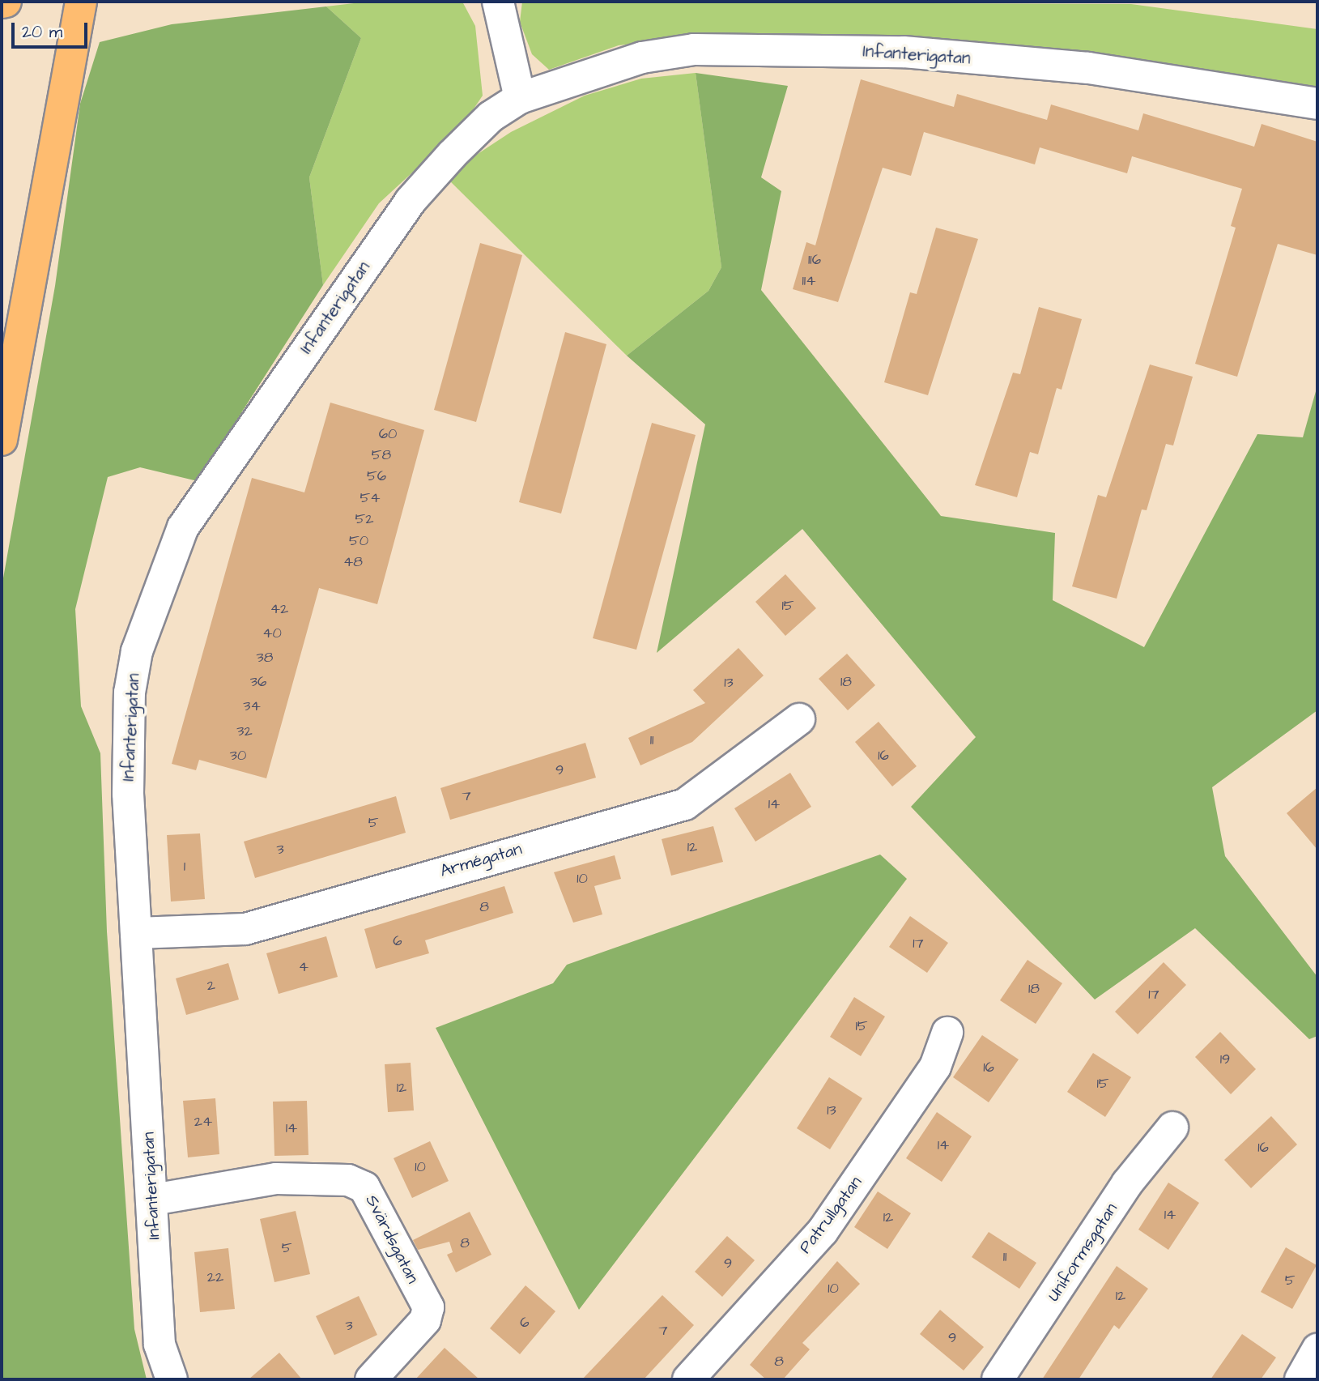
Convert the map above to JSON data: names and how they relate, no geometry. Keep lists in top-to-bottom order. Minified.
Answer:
{"streets":{"street":["Infanterigatan","Armégatan","Patrullgatan","Svärdsgatan","Uniformsgatan"]},"crossings":[["Infanterigatan","Armégatan"],["Infanterigatan","Svärdsgatan"]],"house_numbers":["116","114","60","58","56","54","52","50","48","15","42","40","38","36","18","13","34","32","11","30","16","9","7","14","5","12","3","1","10","8","6","17","4","2","18","17","15","19","16","15","12","13","24","14","14","16","10","14","12","8","5","11","9","22","5","10","12","6","3","7","9","8"],"scale_bar":"20 m"}
